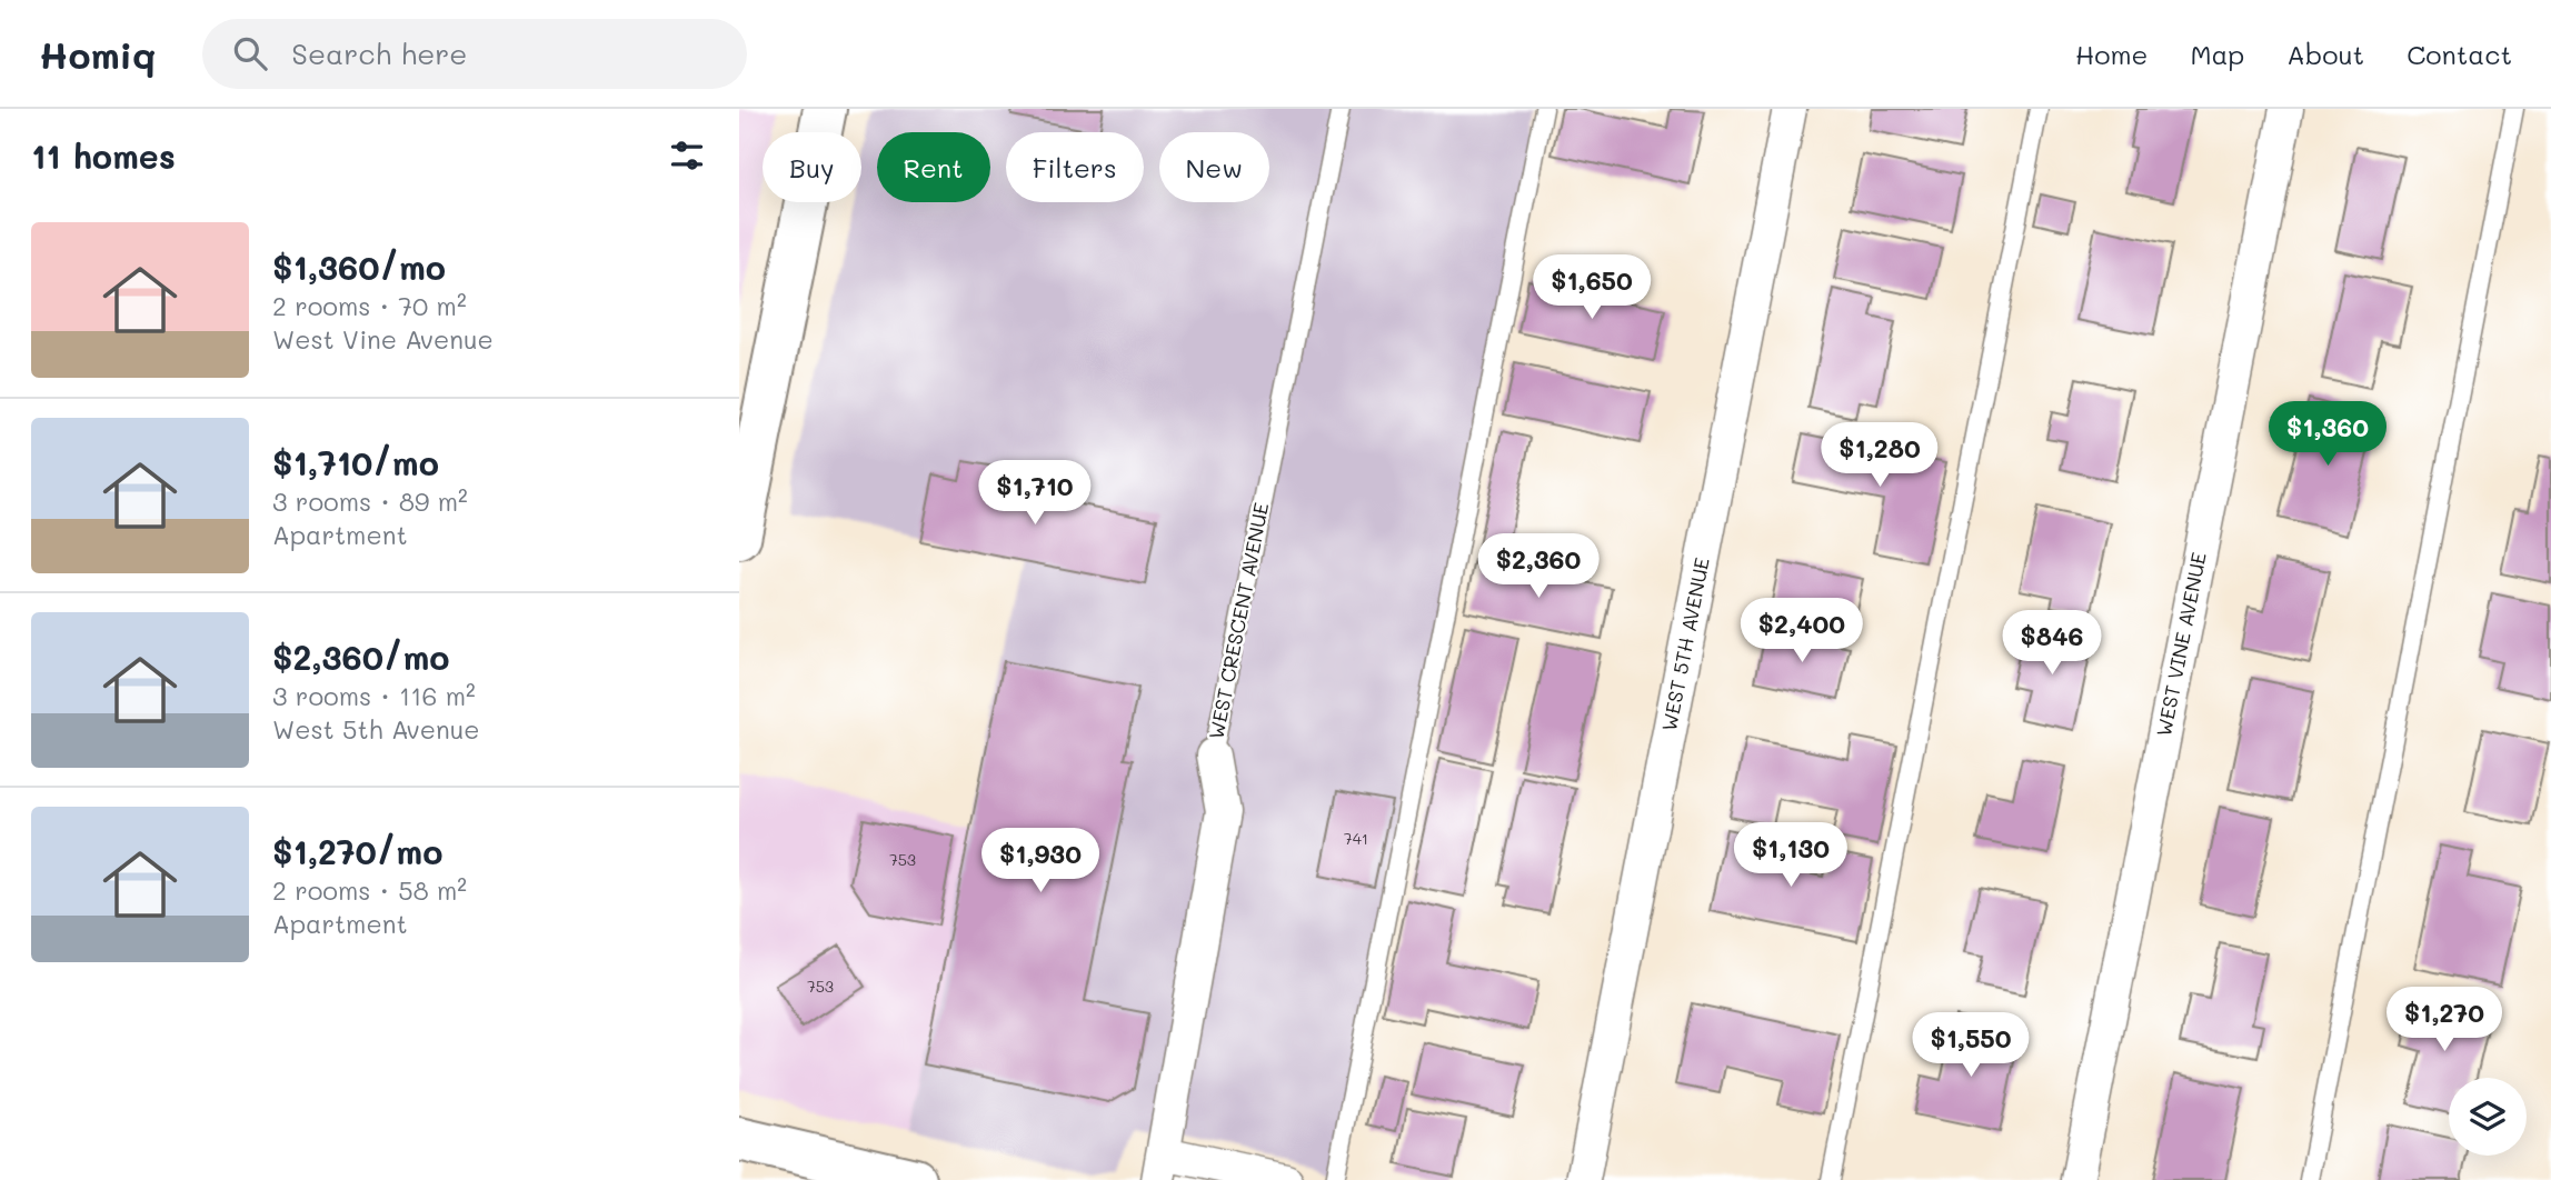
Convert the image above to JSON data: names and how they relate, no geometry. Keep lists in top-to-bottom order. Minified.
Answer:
{"streets":{"street":["WEST CRESCENT AVENUE","WEST 5TH AVENUE","WEST VINE AVENUE"]},"house_numbers":["741","753","753"],"page":{"header":"Homiq","search":"Search here","nav":["Home","Map","About","Contact"],"heading":"11 homes","chip":["Buy","Rent","Filters","New"],"list":[{"name":"$1,360/mo","note":"2 rooms · 70 m² · West Vine Avenue"},{"name":"$1,710/mo","note":"3 rooms · 89 m² · Apartment"},{"name":"$2,360/mo","note":"3 rooms · 116 m² · West 5th Avenue"},{"name":"$1,270/mo","note":"2 rooms · 58 m² · Apartment"}],"price":["$1,650","$1,360","$1,280","$1,710","$2,360","$2,400","$846","$1,130","$1,930","$1,270","$1,550"]}}
